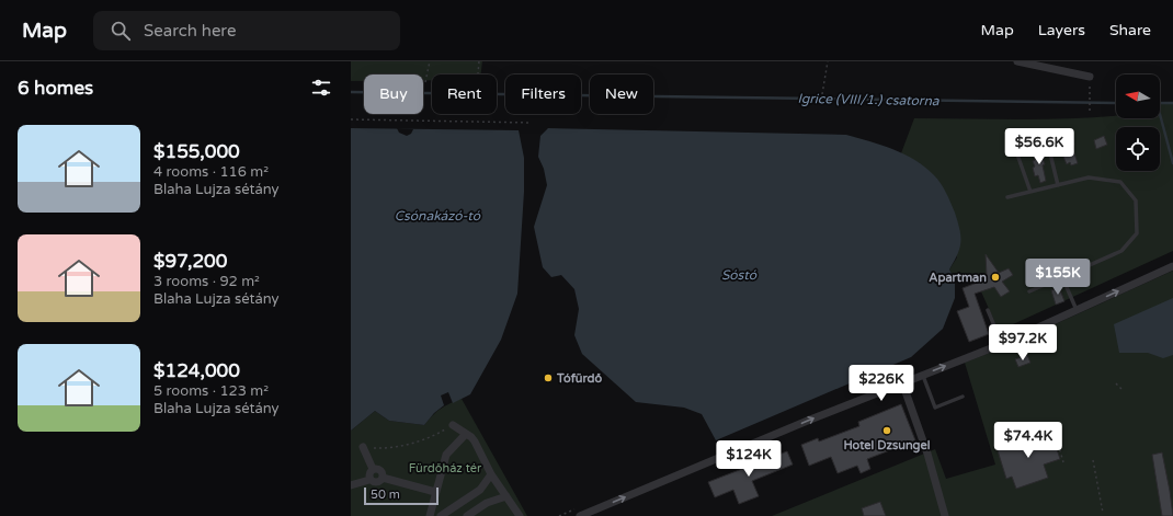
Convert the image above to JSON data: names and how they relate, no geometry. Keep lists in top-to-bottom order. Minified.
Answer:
{"water":["Igrice (VIII/1.) csatorna","Csónakázó-tó","Sóstó"],"parks":["Fürdőház tér"],"places":["Apartman","Tófürdő","Hotel Dzsungel"],"scale_bar":"50 m","north":"left","page":{"header":"Map","search":"Search here","nav":["Map","Layers","Share"],"heading":"6 homes","chip":["Buy","Rent","Filters","New"],"list":[{"name":"$155,000","note":"4 rooms · 116 m² · Blaha Lujza sétány"},{"name":"$97,200","note":"3 rooms · 92 m² · Blaha Lujza sétány"},{"name":"$124,000","note":"5 rooms · 123 m² · Blaha Lujza sétány"}],"price":["$56.6K","$155K","$97.2K","$226K","$74.4K","$124K"],"scale":"50 m"}}
